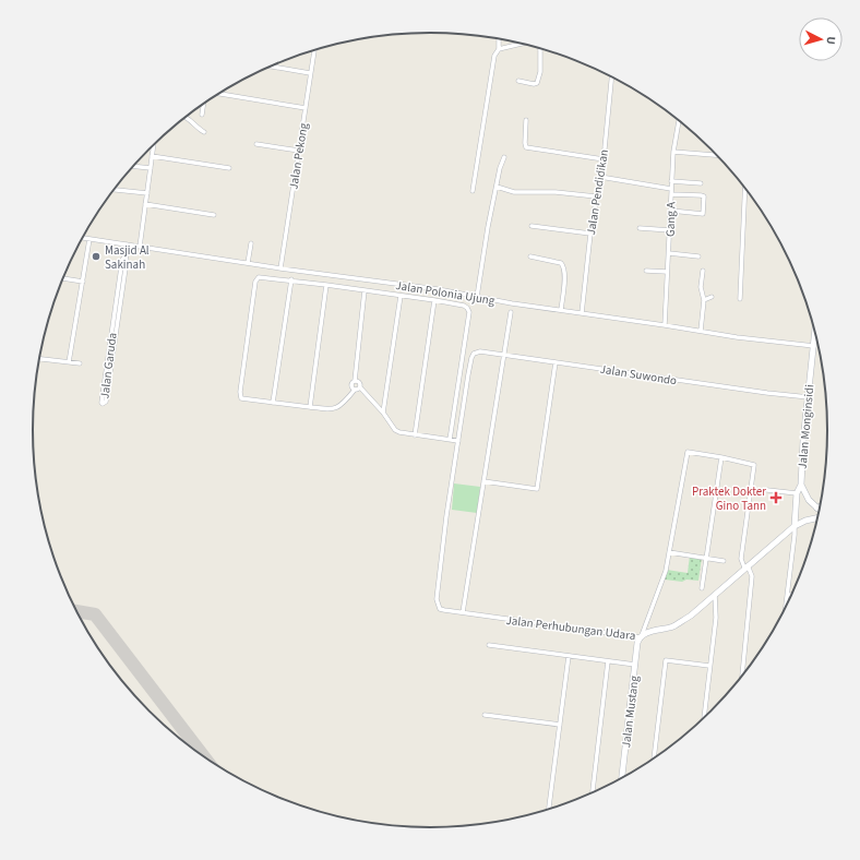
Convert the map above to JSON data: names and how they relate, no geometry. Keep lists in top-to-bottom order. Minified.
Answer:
{"streets":{"main road":["Jalan Monginsidi","Jalan Perhubungan Udara","Jalan Mustang"],"street":["Jalan Pekong","Jalan Pendidikan","Gang A","Jalan Polonia Ujung","Jalan Garuda","Jalan Suwondo"]},"crossings":[["Jalan Pekong","Jalan Polonia Ujung"],["Jalan Pendidikan","Jalan Polonia Ujung"],["Gang A","Jalan Polonia Ujung"],["Jalan Polonia Ujung","Jalan Garuda"],["Jalan Polonia Ujung","Jalan Monginsidi"],["Jalan Suwondo","Jalan Monginsidi"],["Jalan Suwondo","Jalan Perhubungan Udara"],["Jalan Monginsidi","Jalan Perhubungan Udara"],["Jalan Perhubungan Udara","Jalan Mustang"]],"places":{"other":["Masjid Al Sakinah"],"health":["Praktek Dokter Gino Tann"]},"north":"right"}
